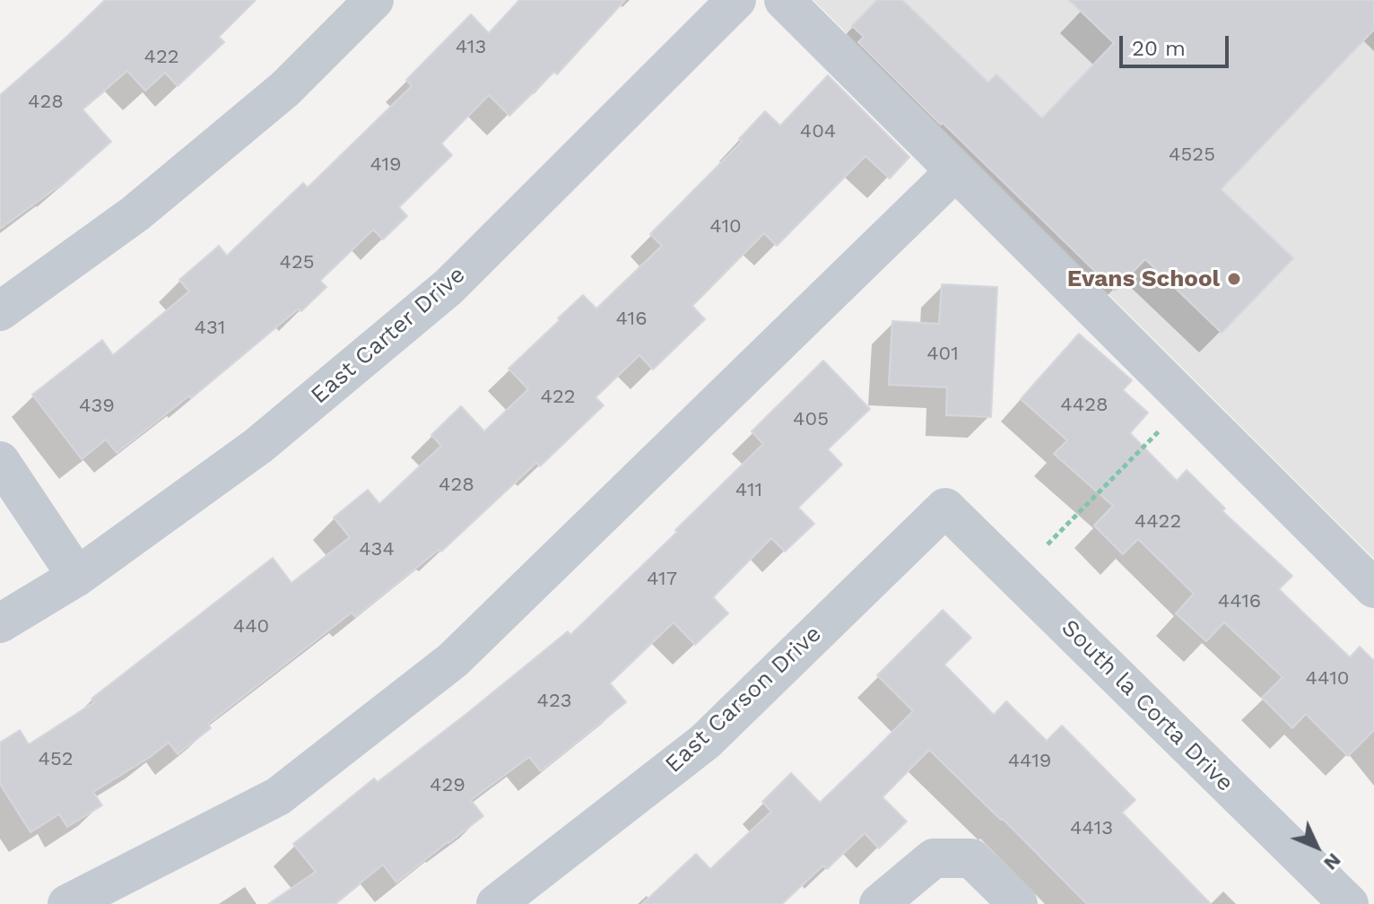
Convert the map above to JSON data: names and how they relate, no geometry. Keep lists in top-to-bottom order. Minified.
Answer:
{"streets":{"street":["East Carter Drive","East Carson Drive","South la Corta Drive"]},"crossings":[["East Carson Drive","South la Corta Drive"]],"places":["Evans School"],"house_numbers":["413","422","428","404","4525","419","410","425","416","431","401","422","4428","439","405","428","411","4422","434","417","4416","440","4410","423","452","4419","429","4413"],"scale_bar":"20 m","north":"bottom right"}
